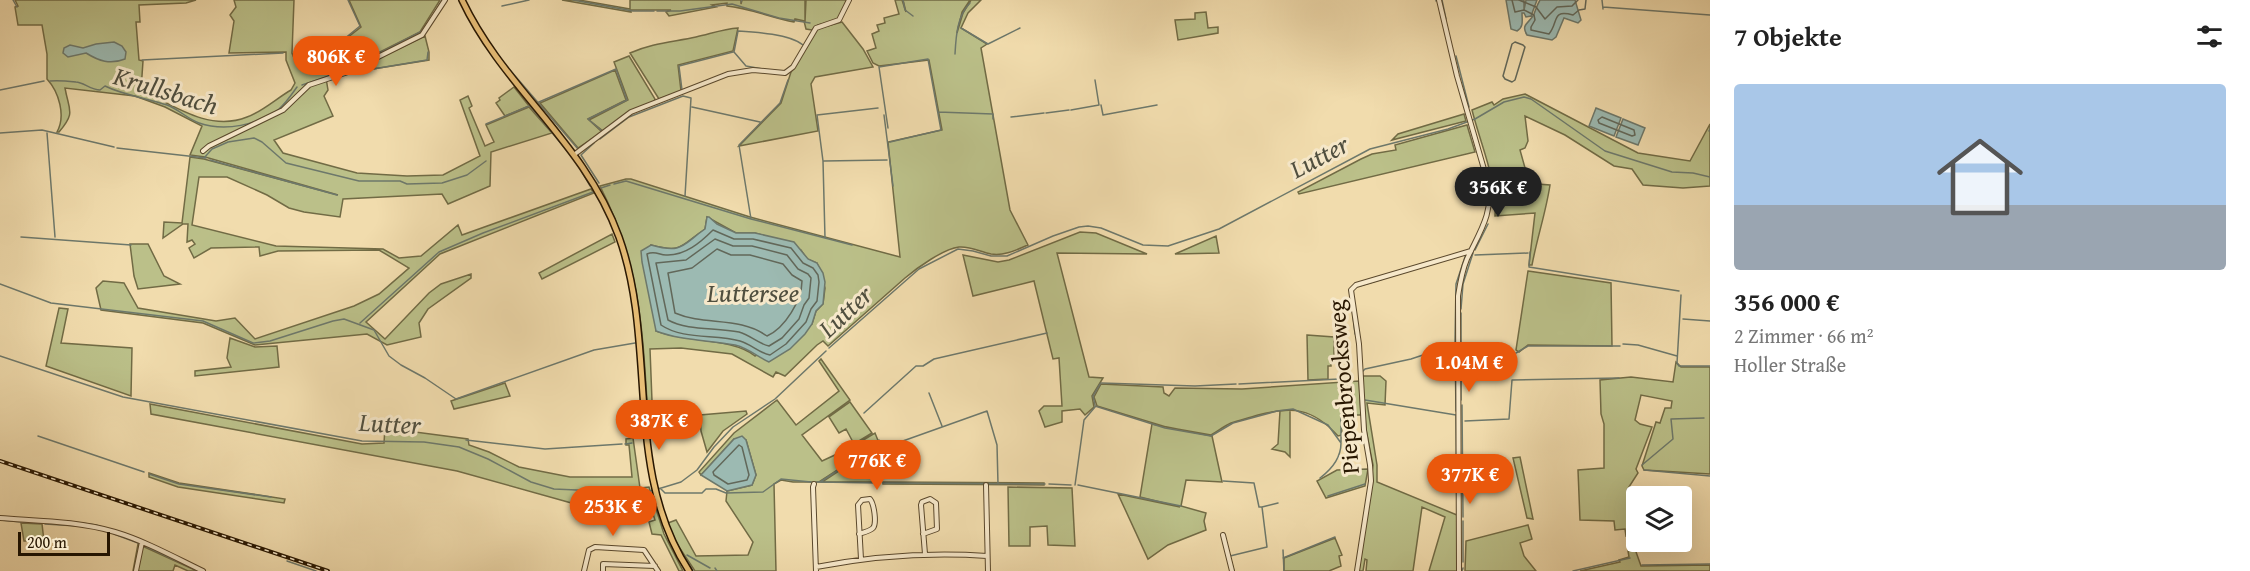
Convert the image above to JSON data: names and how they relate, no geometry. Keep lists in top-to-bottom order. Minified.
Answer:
{"streets":{"street":["Piepenbrocksweg"]},"water":["Krullsbach","Lutter","Luttersee"],"scale_bar":"200 m","page":{"heading":"7 Objekte","price":["806K €","356K €","1.04M €","387K €","776K €","377K €","253K €"],"list":[{"name":"356 000 €","note":"2 Zimmer · 66 m² · Holler Straße"}],"scale":"200 m"}}
